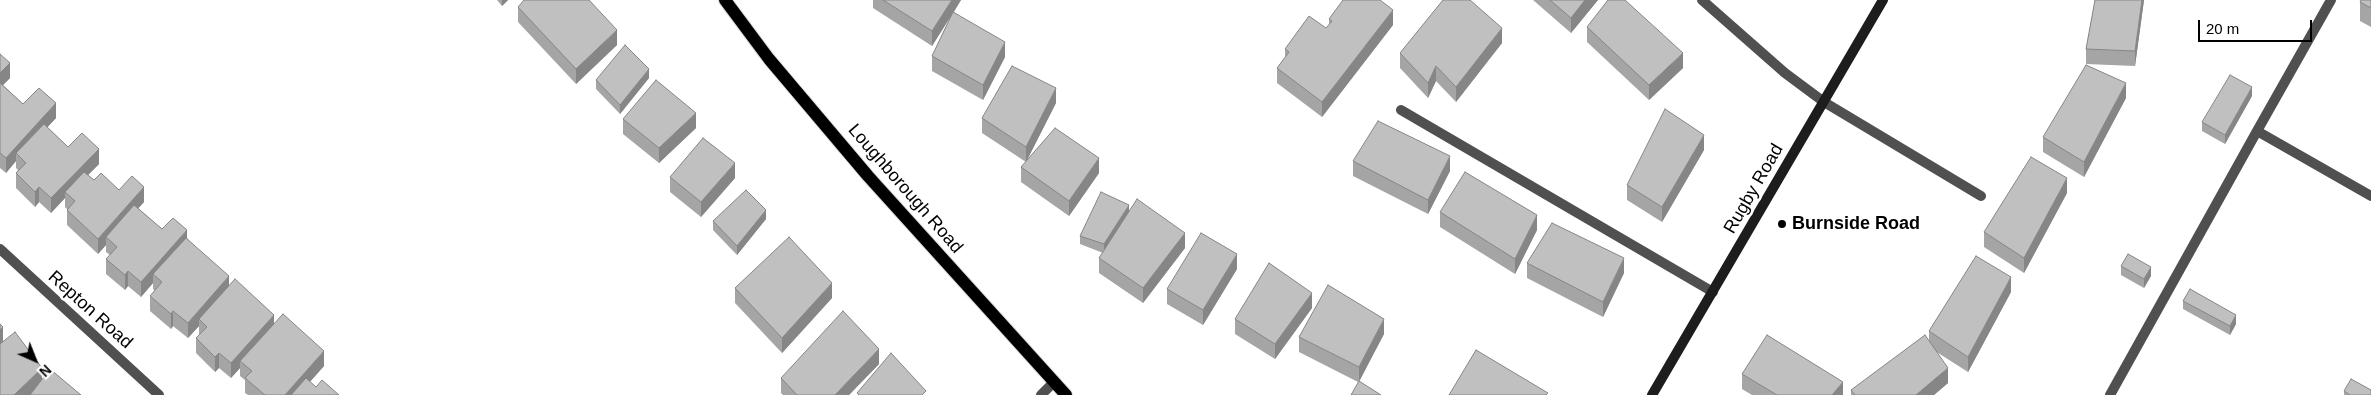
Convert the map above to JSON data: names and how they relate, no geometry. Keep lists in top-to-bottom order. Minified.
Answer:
{"streets":{"main road":["Loughborough Road"],"street":["Rugby Road","Repton Road"]},"places":["Burnside Road"],"scale_bar":"20 m","north":"bottom right"}
